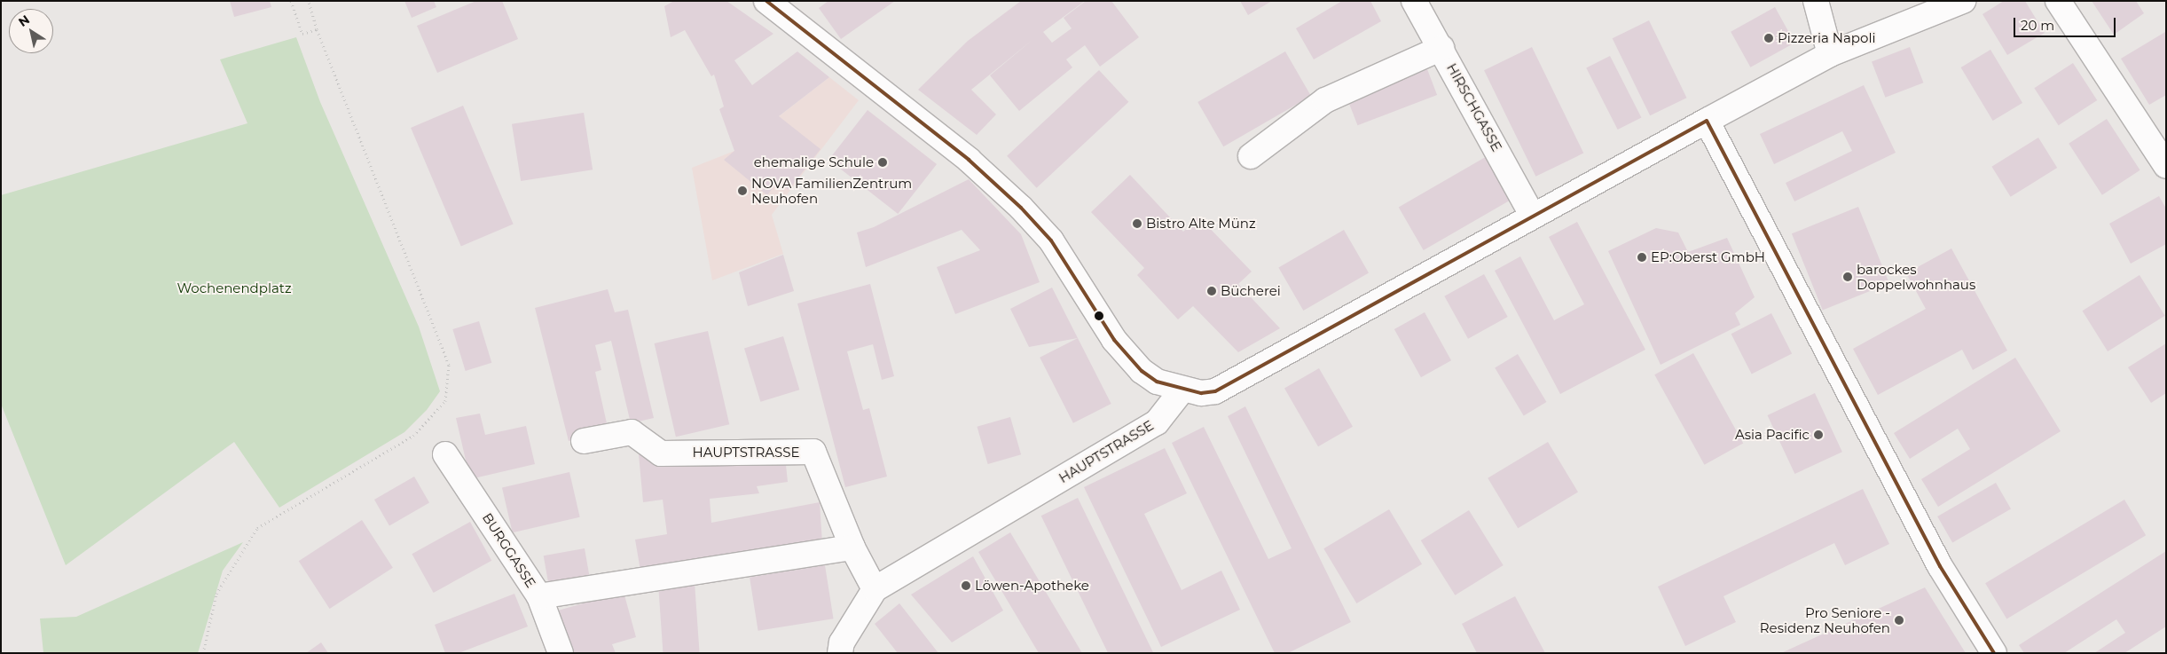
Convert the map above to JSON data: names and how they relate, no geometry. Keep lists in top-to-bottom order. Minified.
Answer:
{"streets":{"street":["HIRSCHGASSE","HAUPTSTRASSE","BURGGASSE"]},"parks":["Wochenendplatz"],"places":["Pizzeria Napoli","ehemalige Schule","NOVA FamilienZentrum Neuhofen","Bistro Alte Münz","EP:Oberst GmbH","barockes Doppelwohnhaus","Bücherei","Asia Pacific","Löwen-Apotheke","Pro Seniore - Residenz Neuhofen"],"scale_bar":"20 m","north":"top left"}
